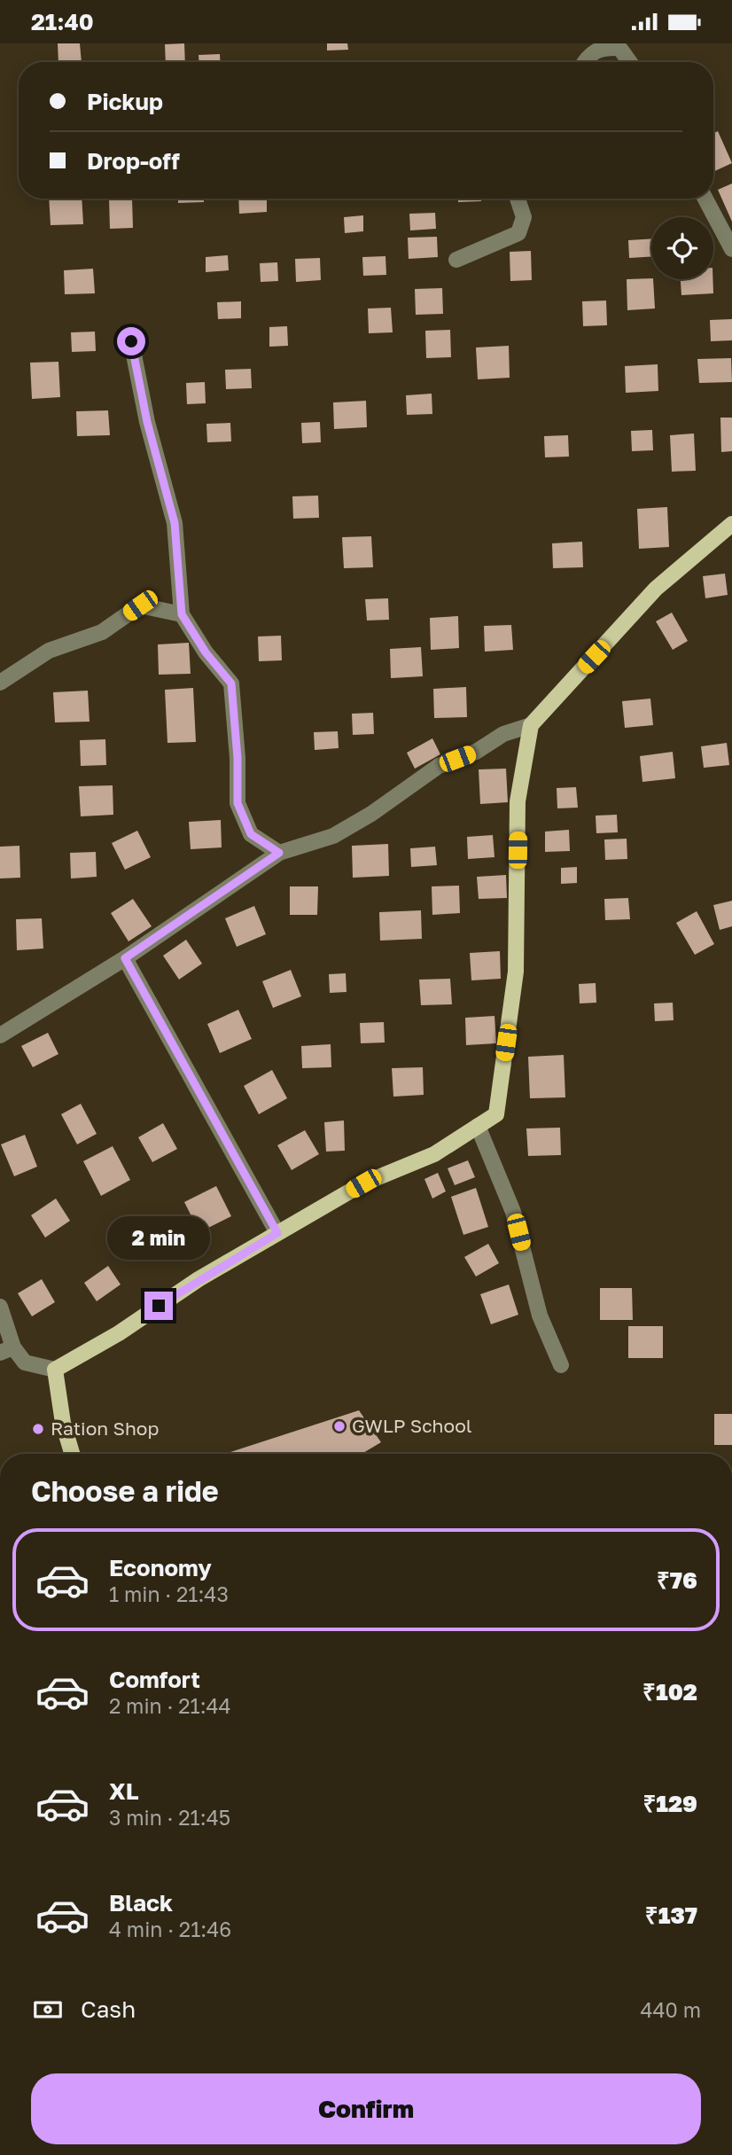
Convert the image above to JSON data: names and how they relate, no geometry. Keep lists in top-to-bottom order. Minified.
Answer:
{"places":["GWLP School","Ration Shop"],"page":{"status":"21:40","banner":["Pickup","Drop-off"],"bubble":"2 min","heading":"Choose a ride","list":[{"name":"Economy","note":"1 min · 21:43","value":"₹76"},{"name":"Comfort","note":"2 min · 21:44","value":"₹102"},{"name":"XL","note":"3 min · 21:45","value":"₹129"},{"name":"Black","note":"4 min · 21:46","value":"₹137"}],"pay":["Cash","440 m"],"buttons":"Confirm"}}
